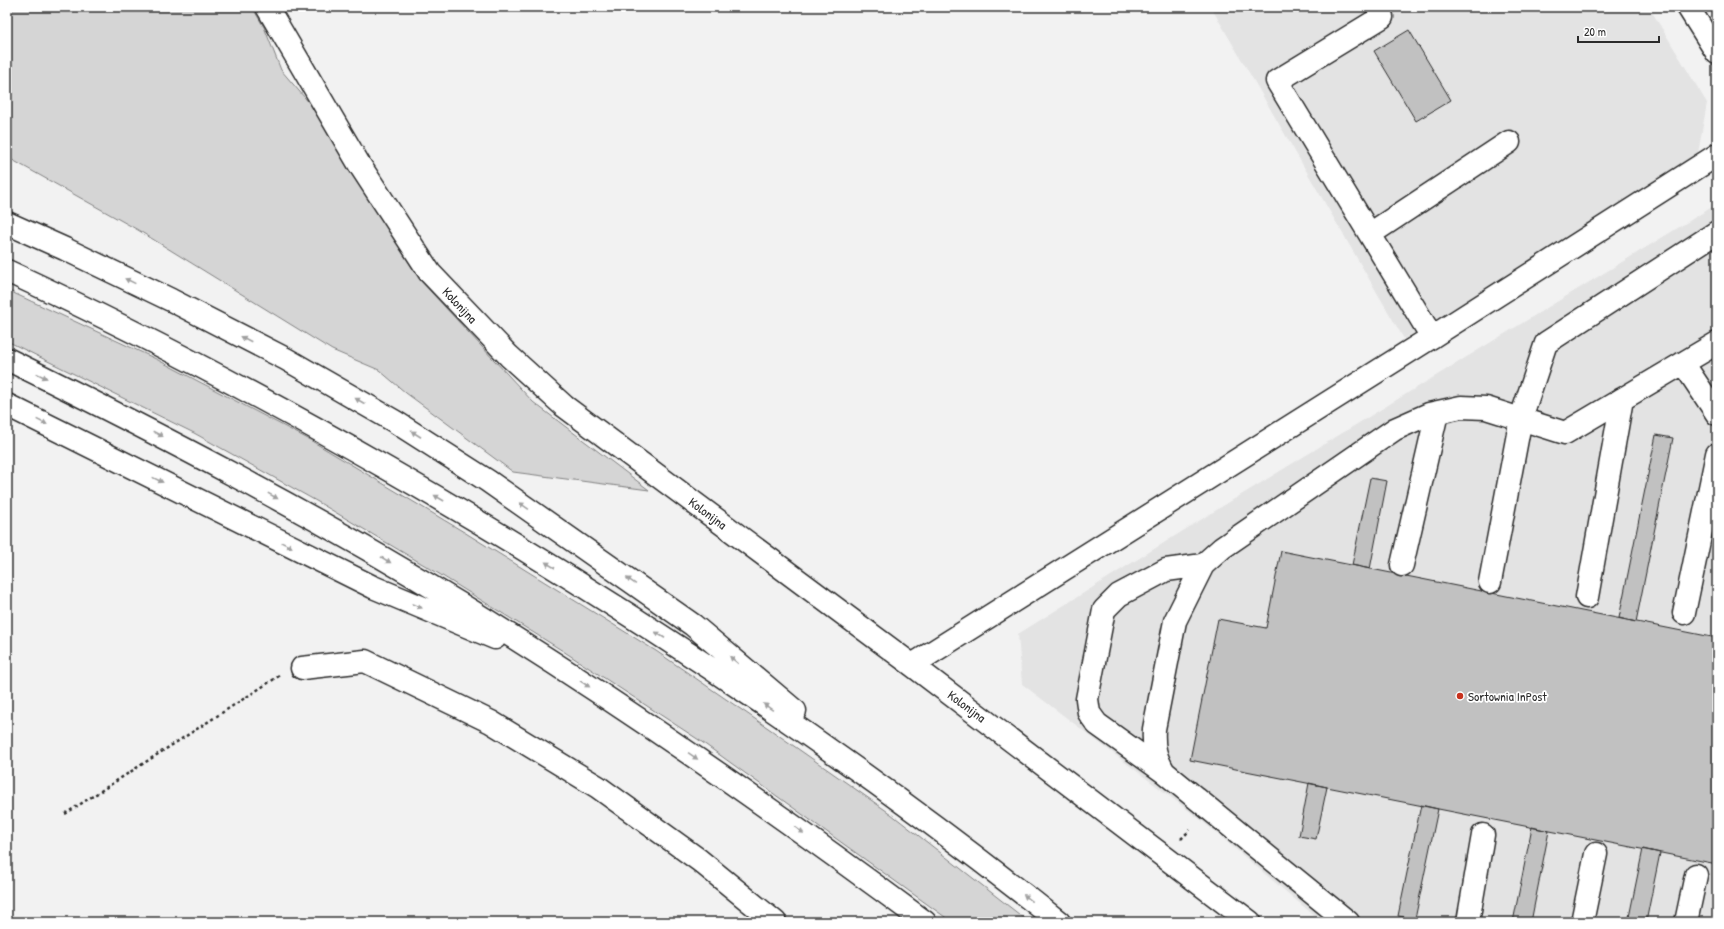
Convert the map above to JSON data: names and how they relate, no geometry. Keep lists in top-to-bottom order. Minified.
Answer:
{"streets":{"main road":["Kolonijna"]},"places":["Sortownia InPost"],"scale_bar":"20 m"}
